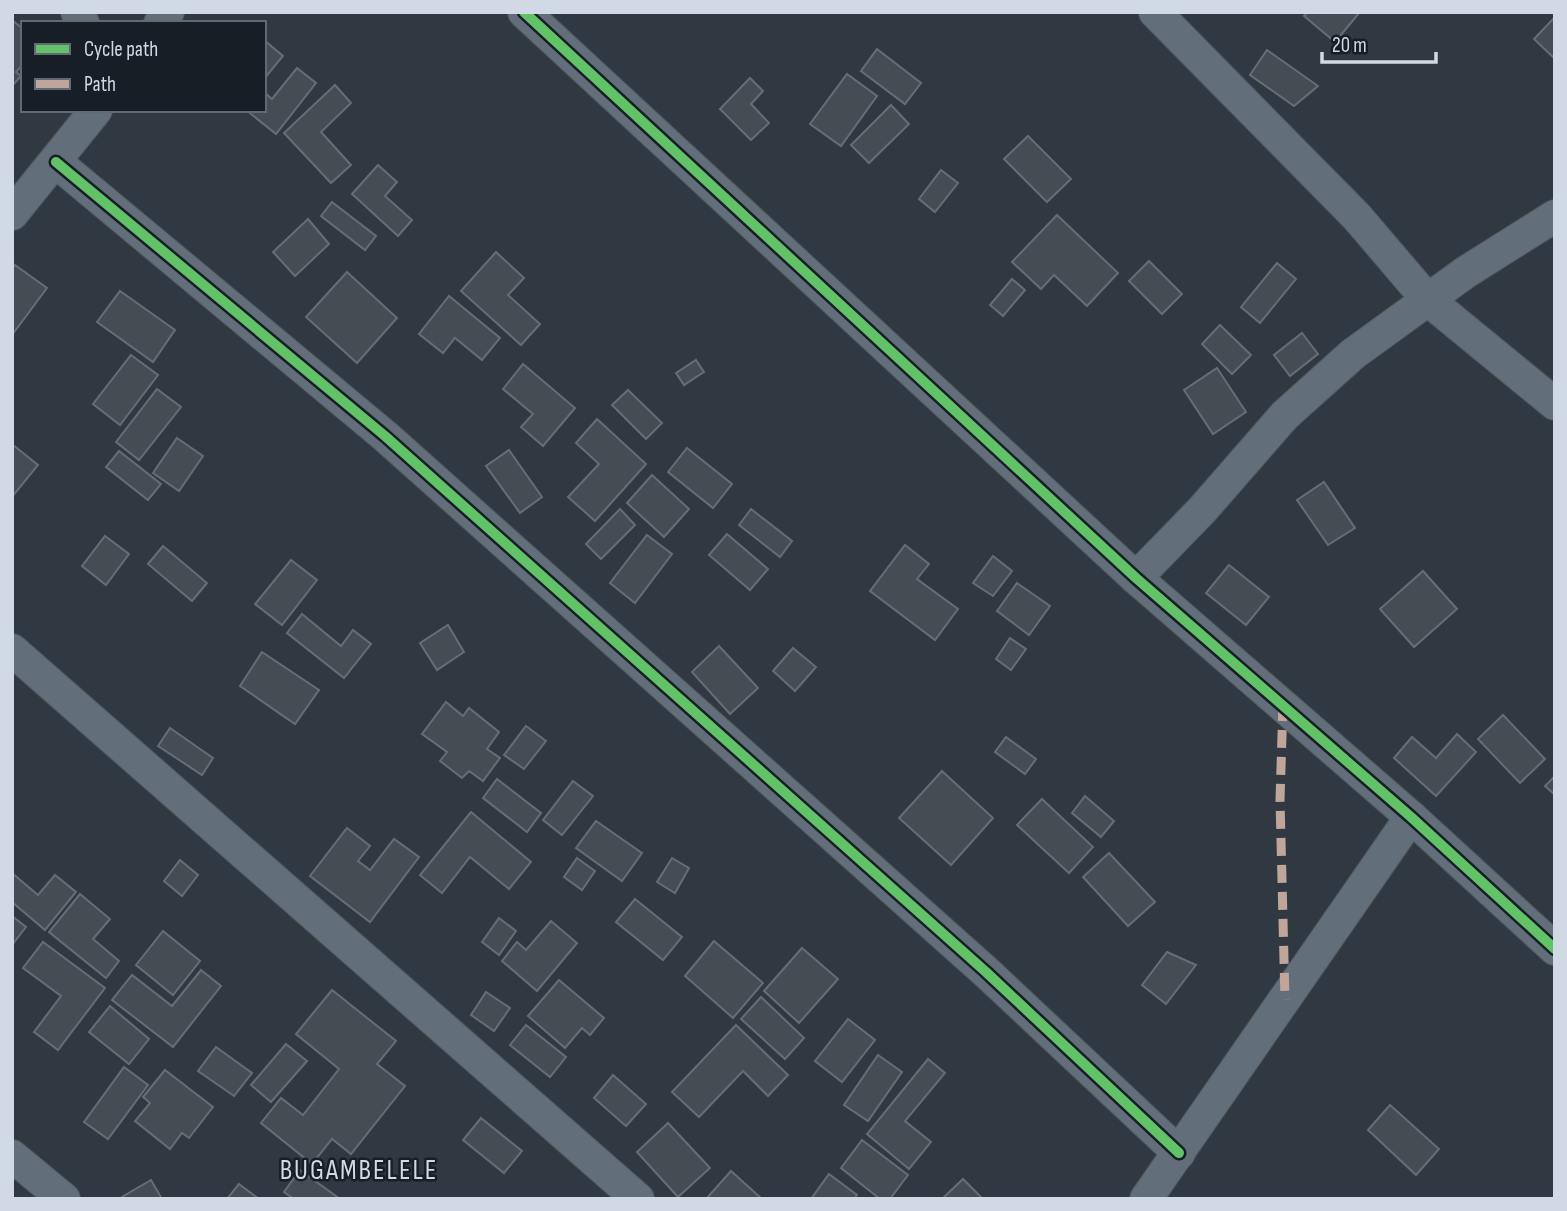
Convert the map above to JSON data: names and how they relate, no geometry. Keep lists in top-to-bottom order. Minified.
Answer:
{"districts":["BUGAMBELELE"],"legend":["Cycle path","Path"],"scale_bar":"20 m"}
